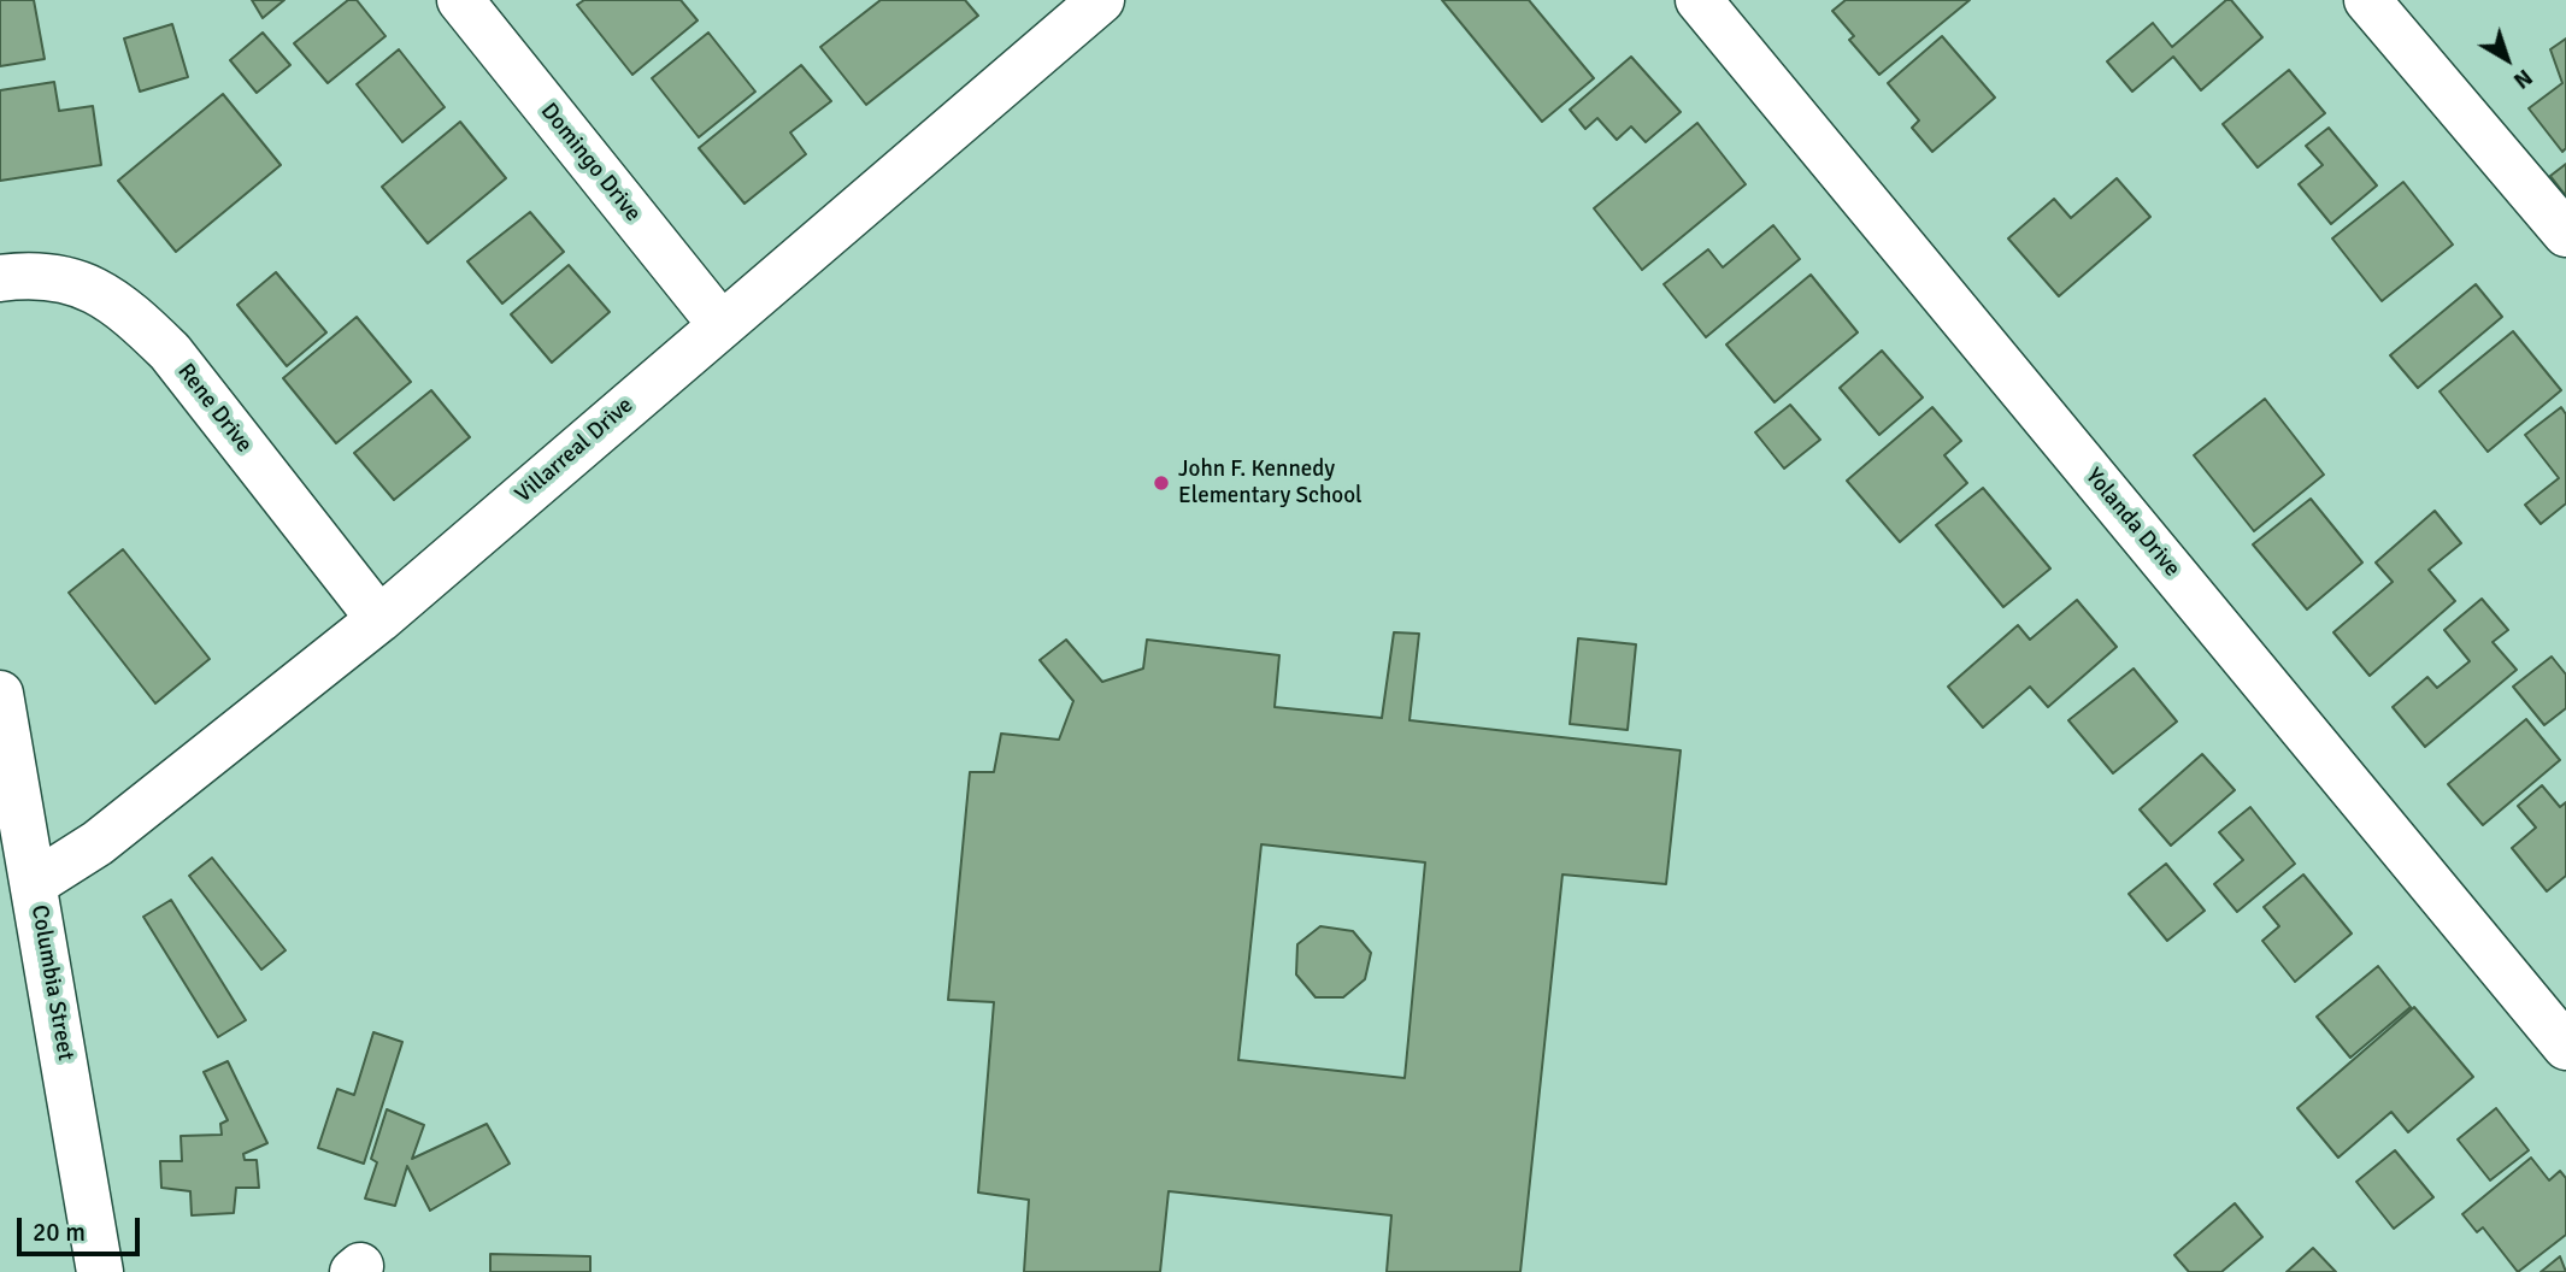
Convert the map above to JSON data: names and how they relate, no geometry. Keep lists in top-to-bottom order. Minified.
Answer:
{"streets":{"street":["Domingo Drive","Rene Drive","Villarreal Drive","Yolanda Drive","Columbia Street"]},"crossings":[["Domingo Drive","Villarreal Drive"],["Rene Drive","Villarreal Drive"],["Villarreal Drive","Columbia Street"]],"places":["John F. Kennedy Elementary School"],"scale_bar":"20 m","north":"bottom right"}
